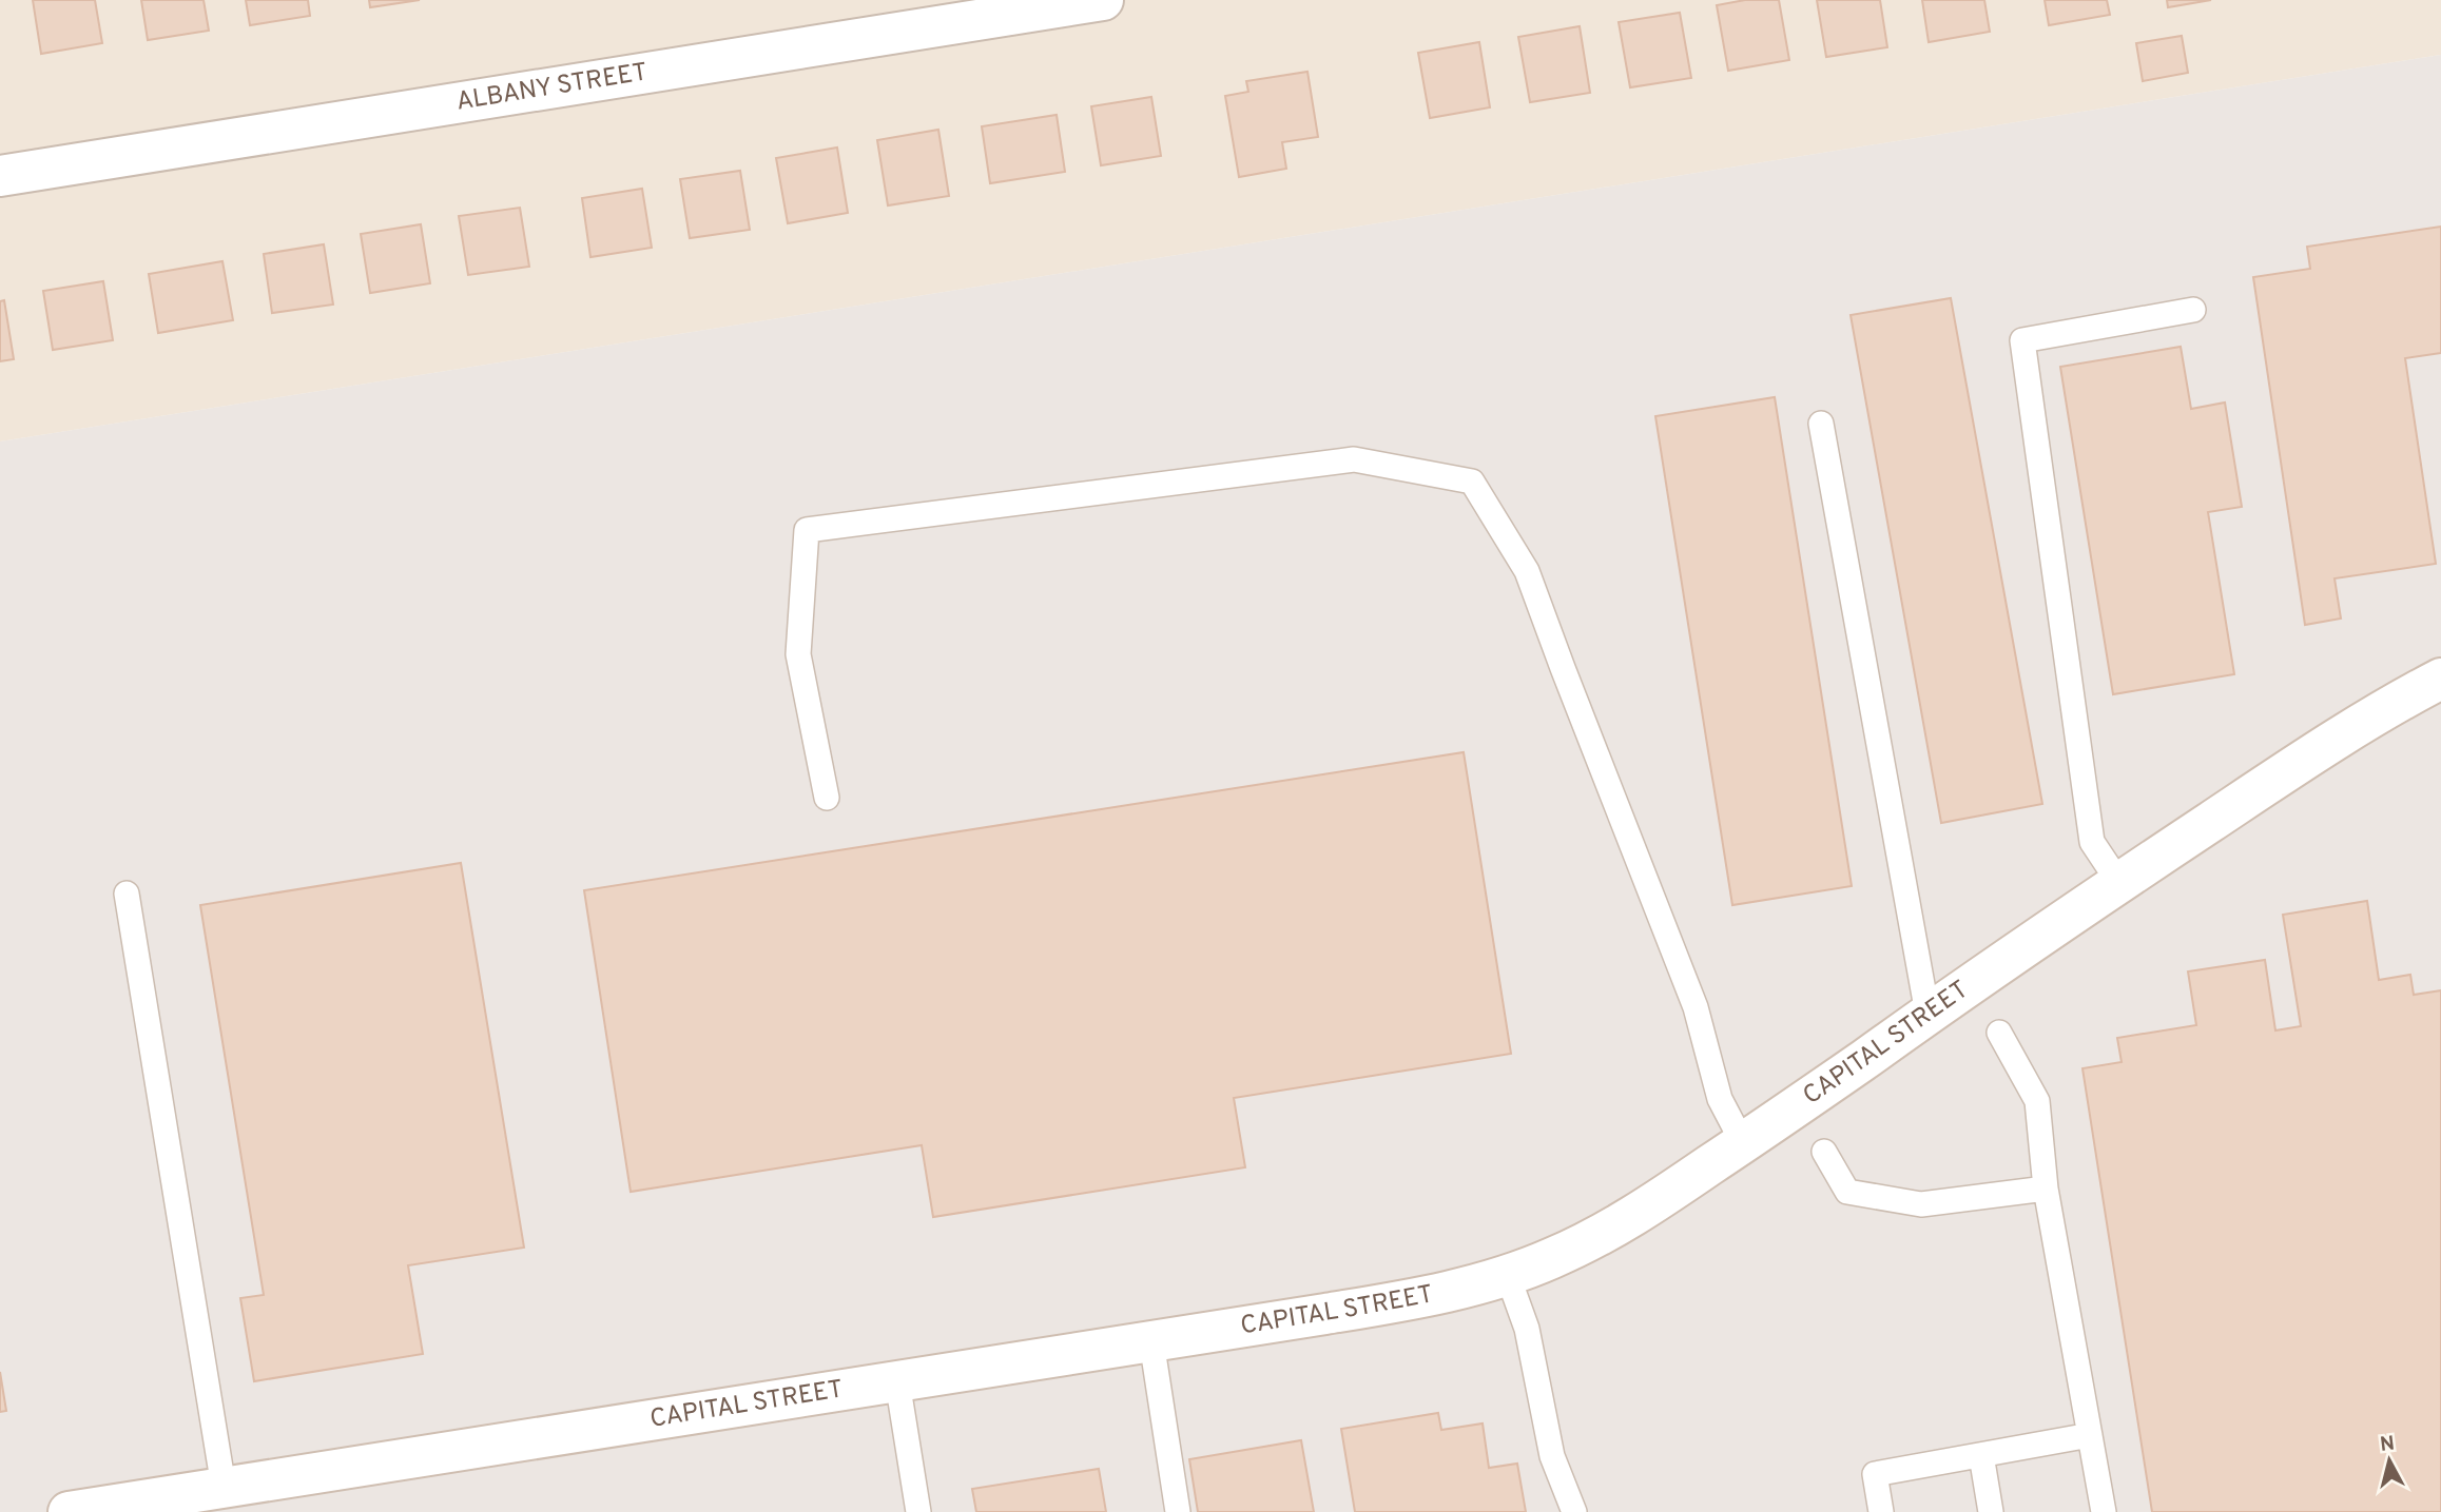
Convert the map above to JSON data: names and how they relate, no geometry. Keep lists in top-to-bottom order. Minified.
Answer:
{"streets":{"street":["ALBANY STREET","CAPITAL STREET"]},"north":"top"}
